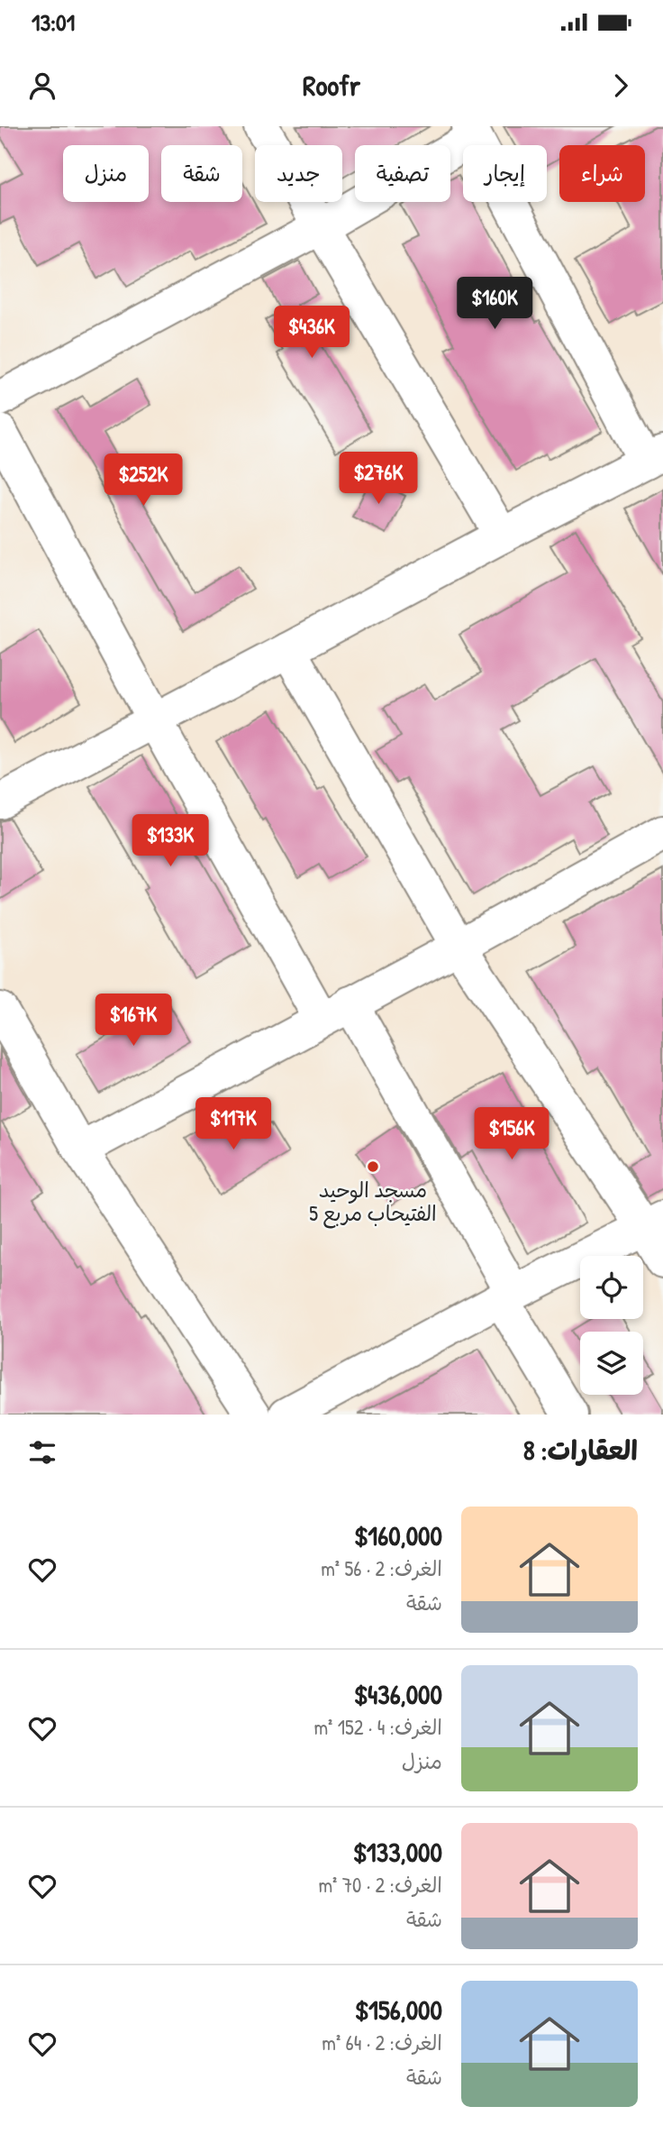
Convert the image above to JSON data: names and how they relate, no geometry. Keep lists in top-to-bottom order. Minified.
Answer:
{"places":["مسجد الوحيد الفتيحاب مربع 5"],"page":{"status":"13:01","header":"Roofr","chip":["شراء","إيجار","تصفية","جديد","شقة","منزل"],"price":["$160K","$436K","$276K","$252K","$133K","$167K","$117K","$156K"],"heading":"العقارات: 8","list":[{"name":"$160,000","note":"الغرف: 2 · 56 m² · شقة"},{"name":"$436,000","note":"الغرف: 4 · 152 m² · منزل"},{"name":"$133,000","note":"الغرف: 2 · 70 m² · شقة"},{"name":"$156,000","note":"الغرف: 2 · 64 m² · شقة"}]}}
